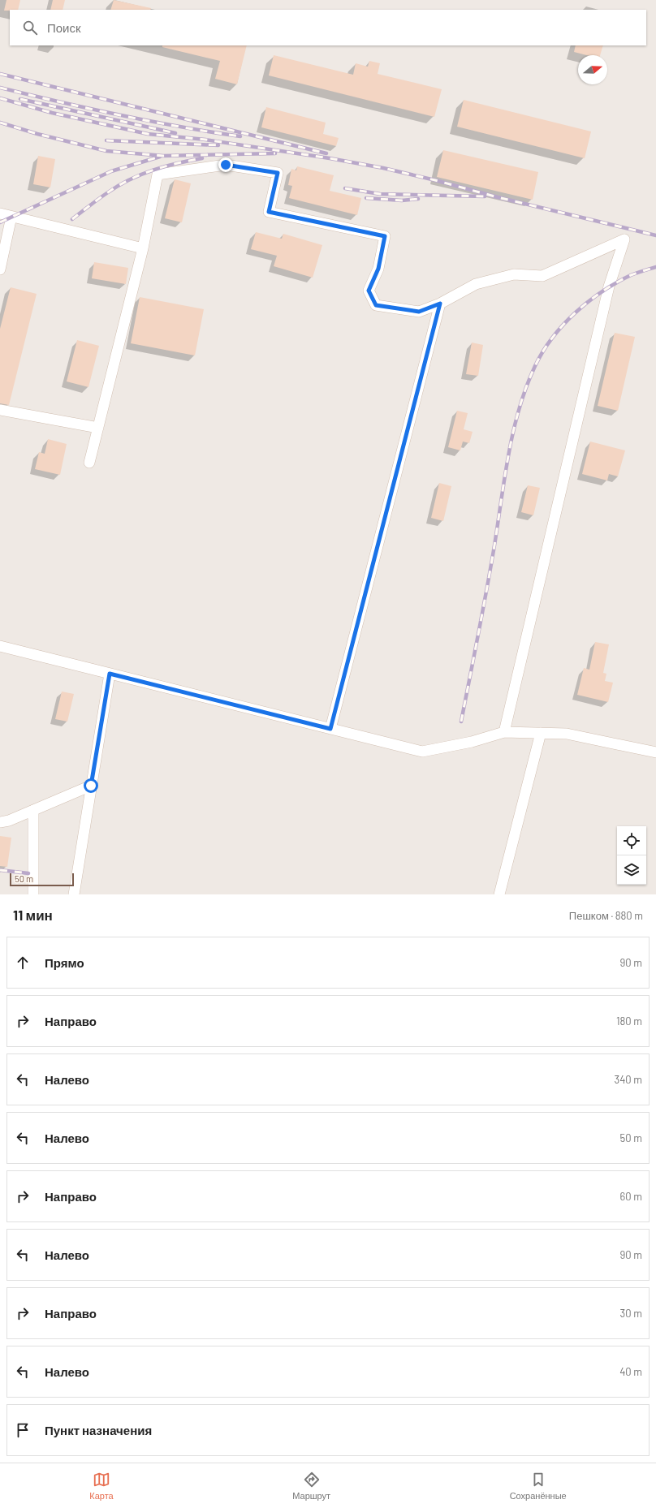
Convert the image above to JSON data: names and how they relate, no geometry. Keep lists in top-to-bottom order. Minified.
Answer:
{"scale_bar":"50 m","north":"right","page":{"search":"Поиск","scale":"50 m","heading":["11 мин","Пешком · 880 m"],"list":[["Прямо","90 m"],["Направо","180 m"],["Налево","340 m"],["Налево","50 m"],["Направо","60 m"],["Налево","90 m"],["Направо","30 m"],["Налево","40 m"],"Пункт назначения"],"nav":["Карта","Маршрут","Сохранённые"]}}
